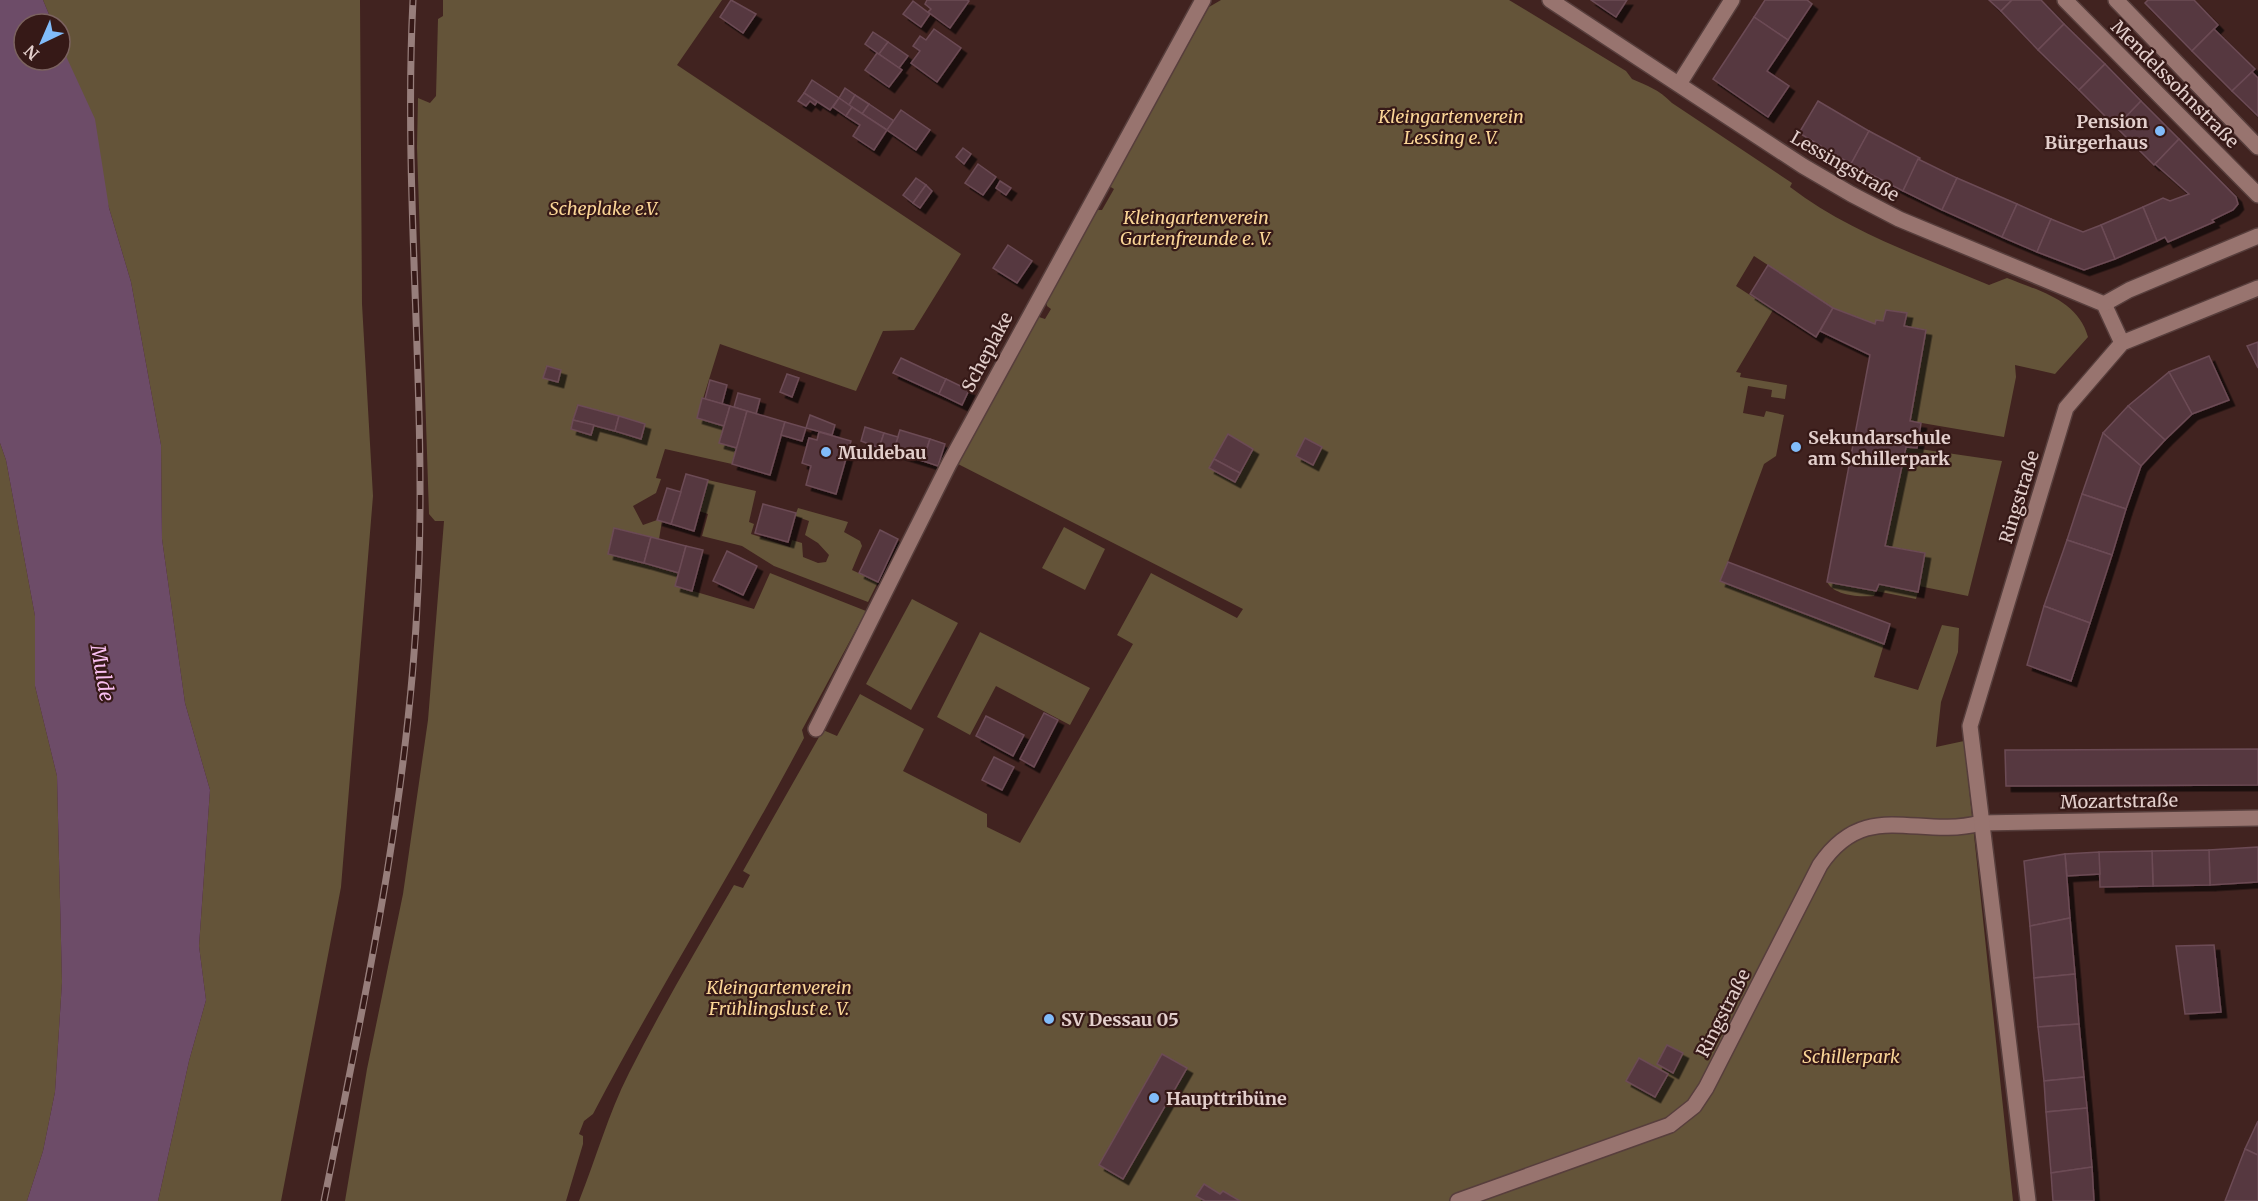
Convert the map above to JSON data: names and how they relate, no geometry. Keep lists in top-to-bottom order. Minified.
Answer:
{"streets":{"street":["Mendelssohnstraße","Lessingstraße","Scheplake","Ringstraße","Mozartstraße"]},"crossings":[["Ringstraße","Mozartstraße"]],"water":["Mulde"],"parks":["Kleingartenverein Lessing e. V.","Scheplake e.V.","Kleingartenverein Gartenfreunde e. V.","Kleingartenverein Frühlingslust e. V.","Schillerpark"],"places":["Pension Bürgerhaus","Sekundarschule am Schillerpark","Muldebau","SV Dessau 05","Haupttribüne"],"north":"bottom left"}
